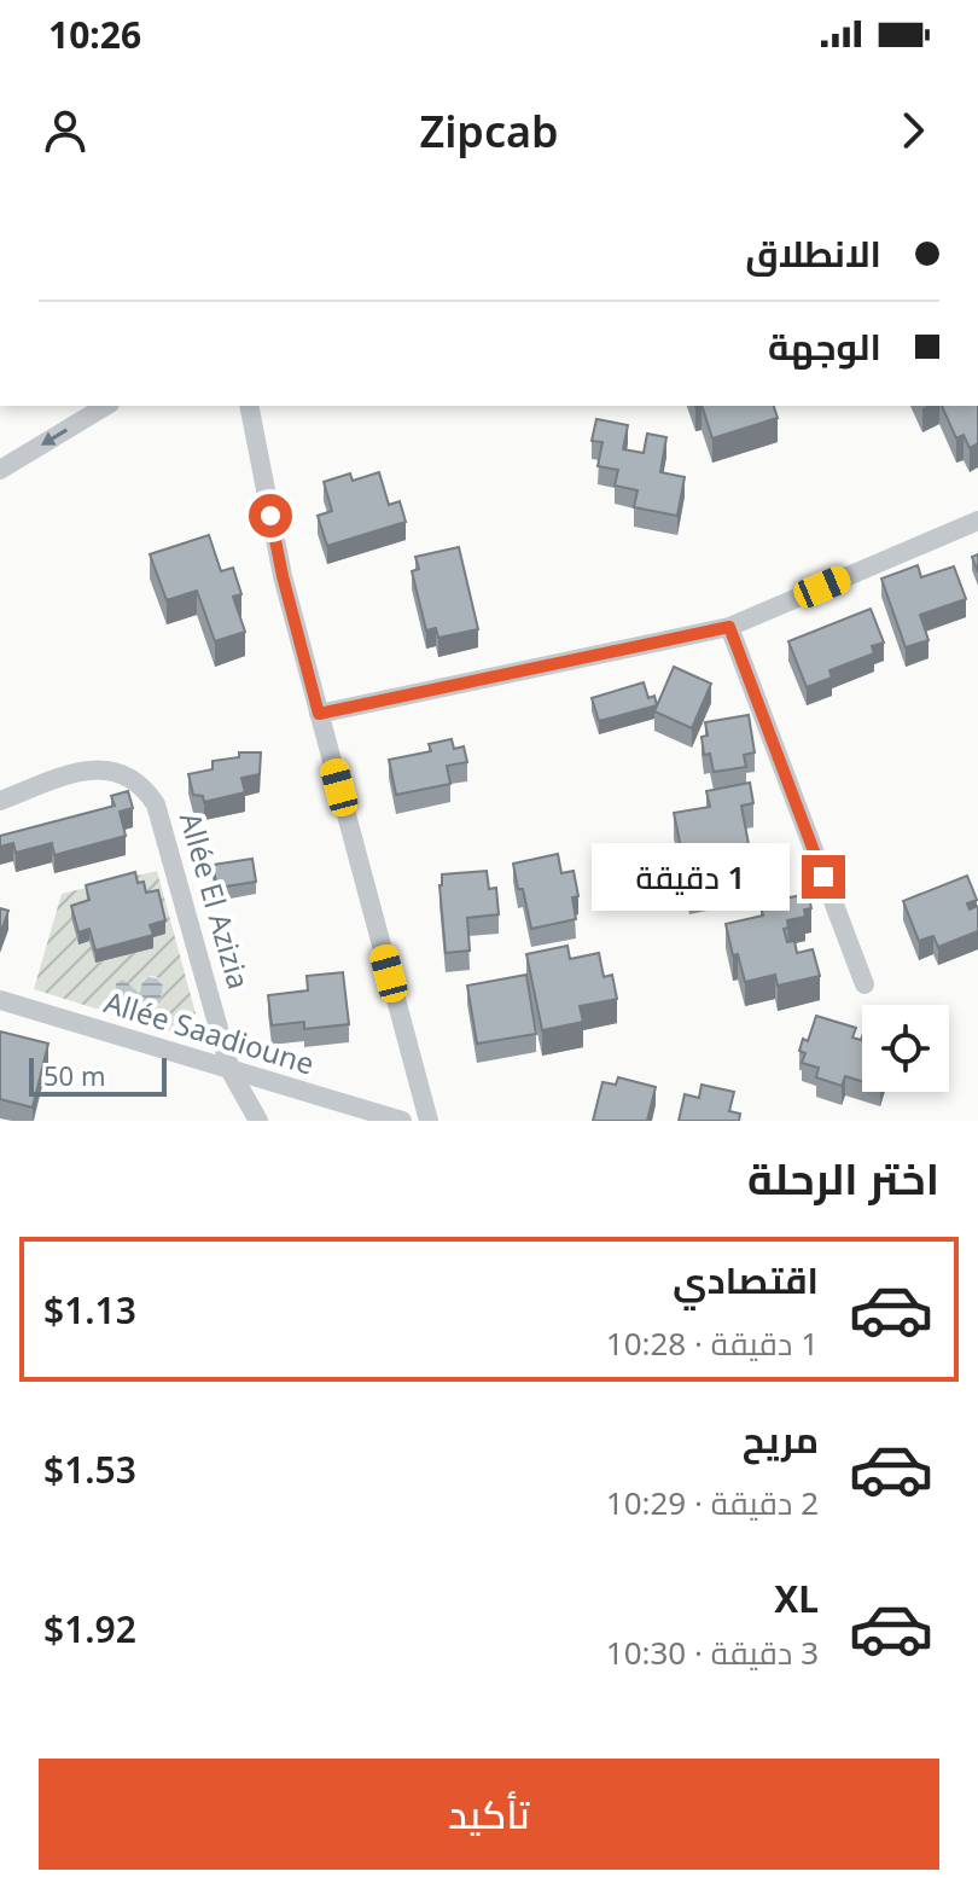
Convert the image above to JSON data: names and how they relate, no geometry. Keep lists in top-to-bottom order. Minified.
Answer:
{"streets":{"street":["Allée El Azizia","Allée Saadioune"]},"crossings":[["Allée El Azizia","Allée Saadioune"]],"scale_bar":"50 m","page":{"status":"10:26","header":"Zipcab","banner":["الانطلاق","الوجهة"],"bubble":"1 دقيقة","scale":"50 m","heading":"اختر الرحلة","list":[{"name":"اقتصادي","note":"1 دقيقة · 10:28","value":"$1.13"},{"name":"مريح","note":"2 دقيقة · 10:29","value":"$1.53"},{"name":"XL","note":"3 دقيقة · 10:30","value":"$1.92"}],"buttons":"تأكيد"}}
